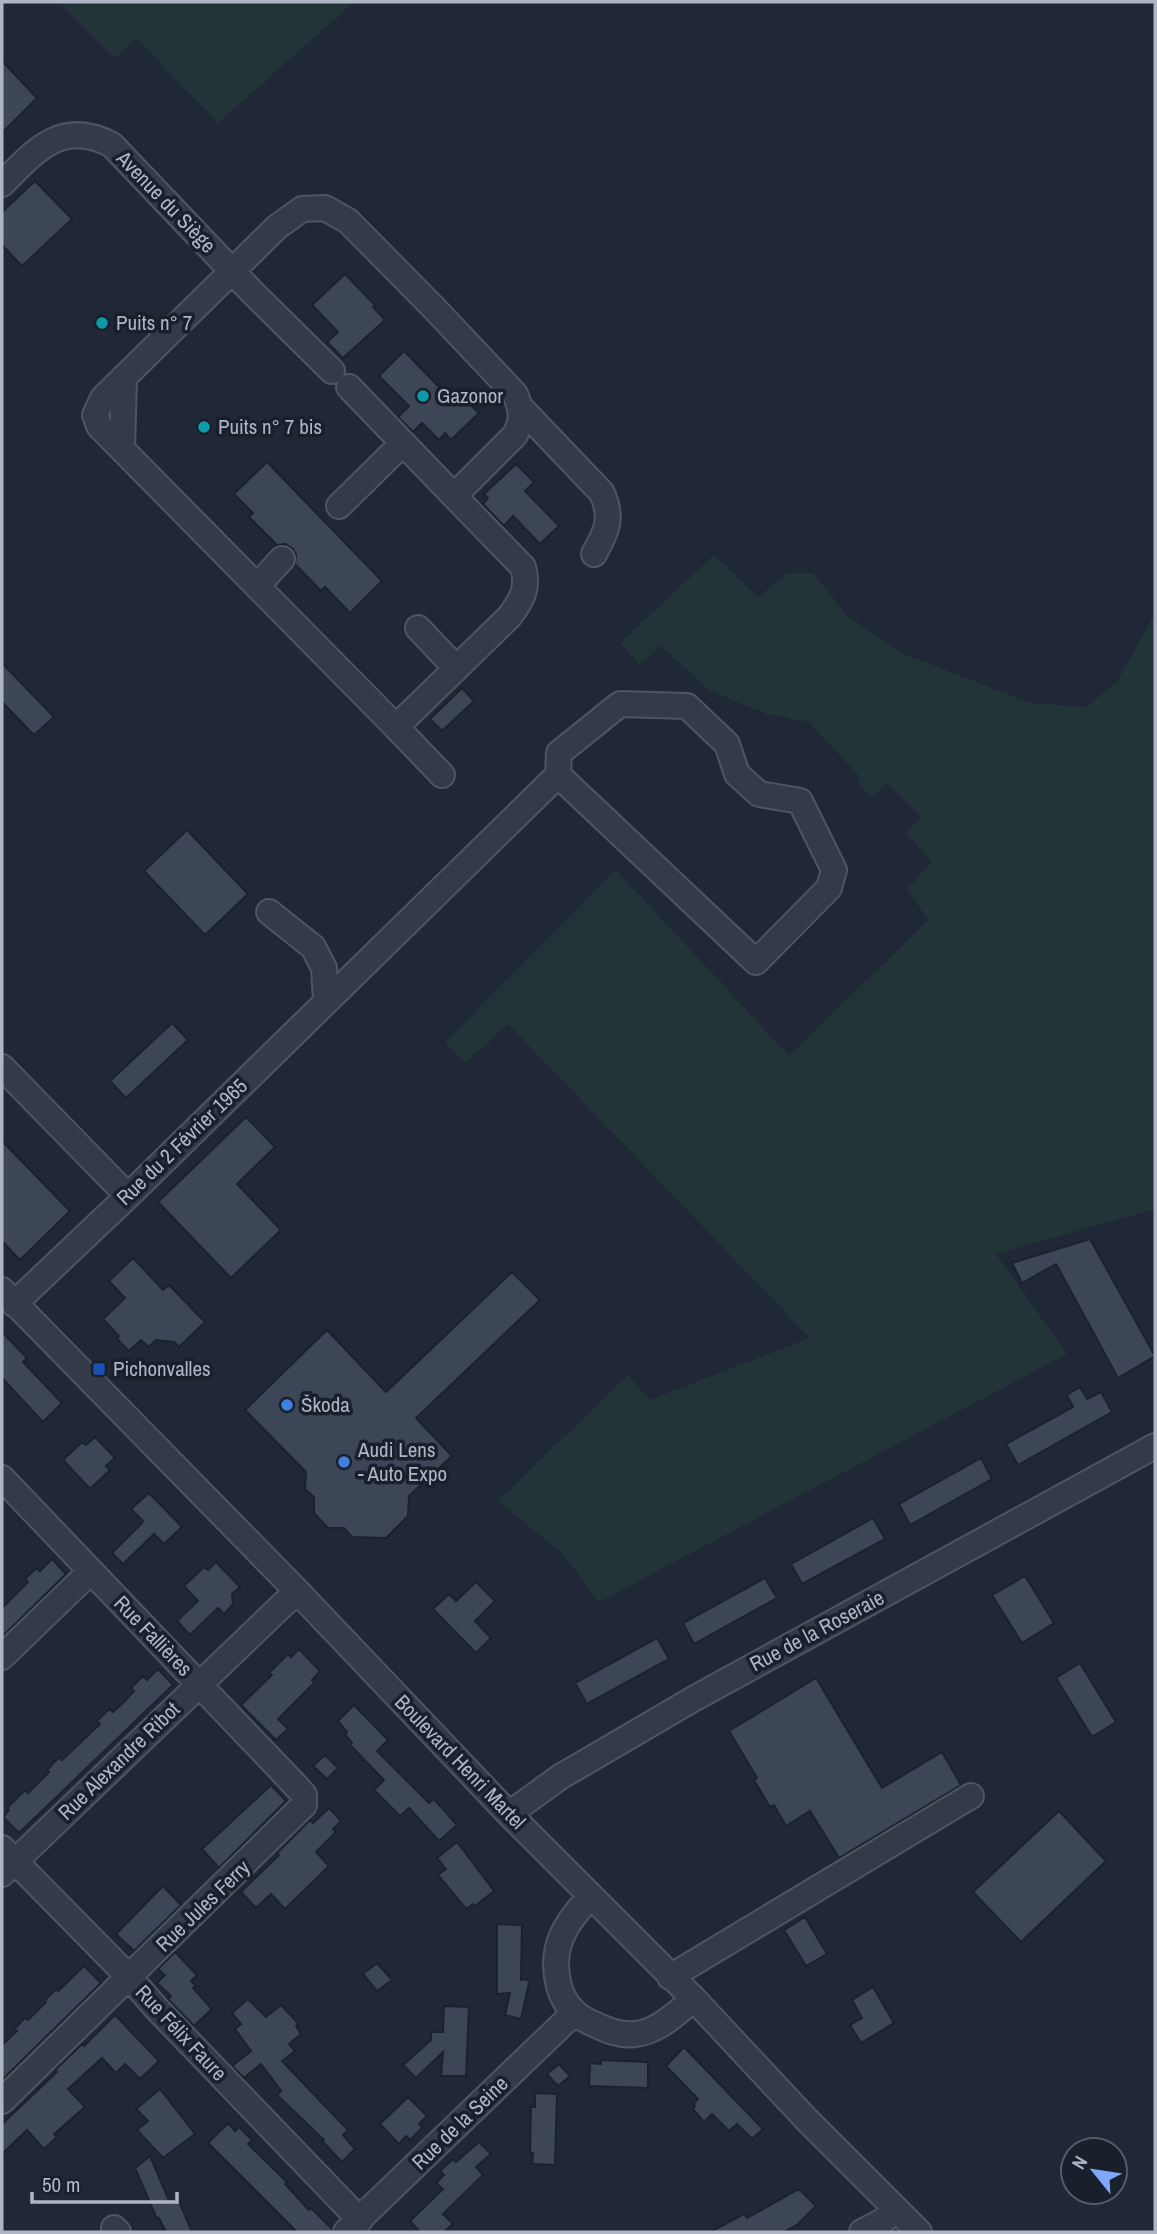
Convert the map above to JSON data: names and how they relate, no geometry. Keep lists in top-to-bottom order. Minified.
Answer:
{"streets":{"street":["Avenue du Siège","Rue du 2 Février 1965","Rue de la Roseraie","Rue Fallières","Rue Alexandre Ribot","Boulevard Henri Martel","Rue Jules Ferry","Rue Félix Faure","Rue de la Seine"]},"crossings":[["Rue du 2 Février 1965","Boulevard Henri Martel"],["Rue de la Roseraie","Boulevard Henri Martel"],["Rue Fallières","Rue Alexandre Ribot"],["Rue Fallières","Rue Jules Ferry"],["Rue Alexandre Ribot","Boulevard Henri Martel"],["Rue Alexandre Ribot","Rue Félix Faure"],["Rue Jules Ferry","Rue Félix Faure"],["Rue Félix Faure","Rue de la Seine"]],"places":{"other":["Puits n° 7","Gazonor","Puits n° 7 bis","Škoda","Audi Lens - Auto Expo"],"transit":["Pichonvalles"]},"scale_bar":"50 m","north":"top left"}
